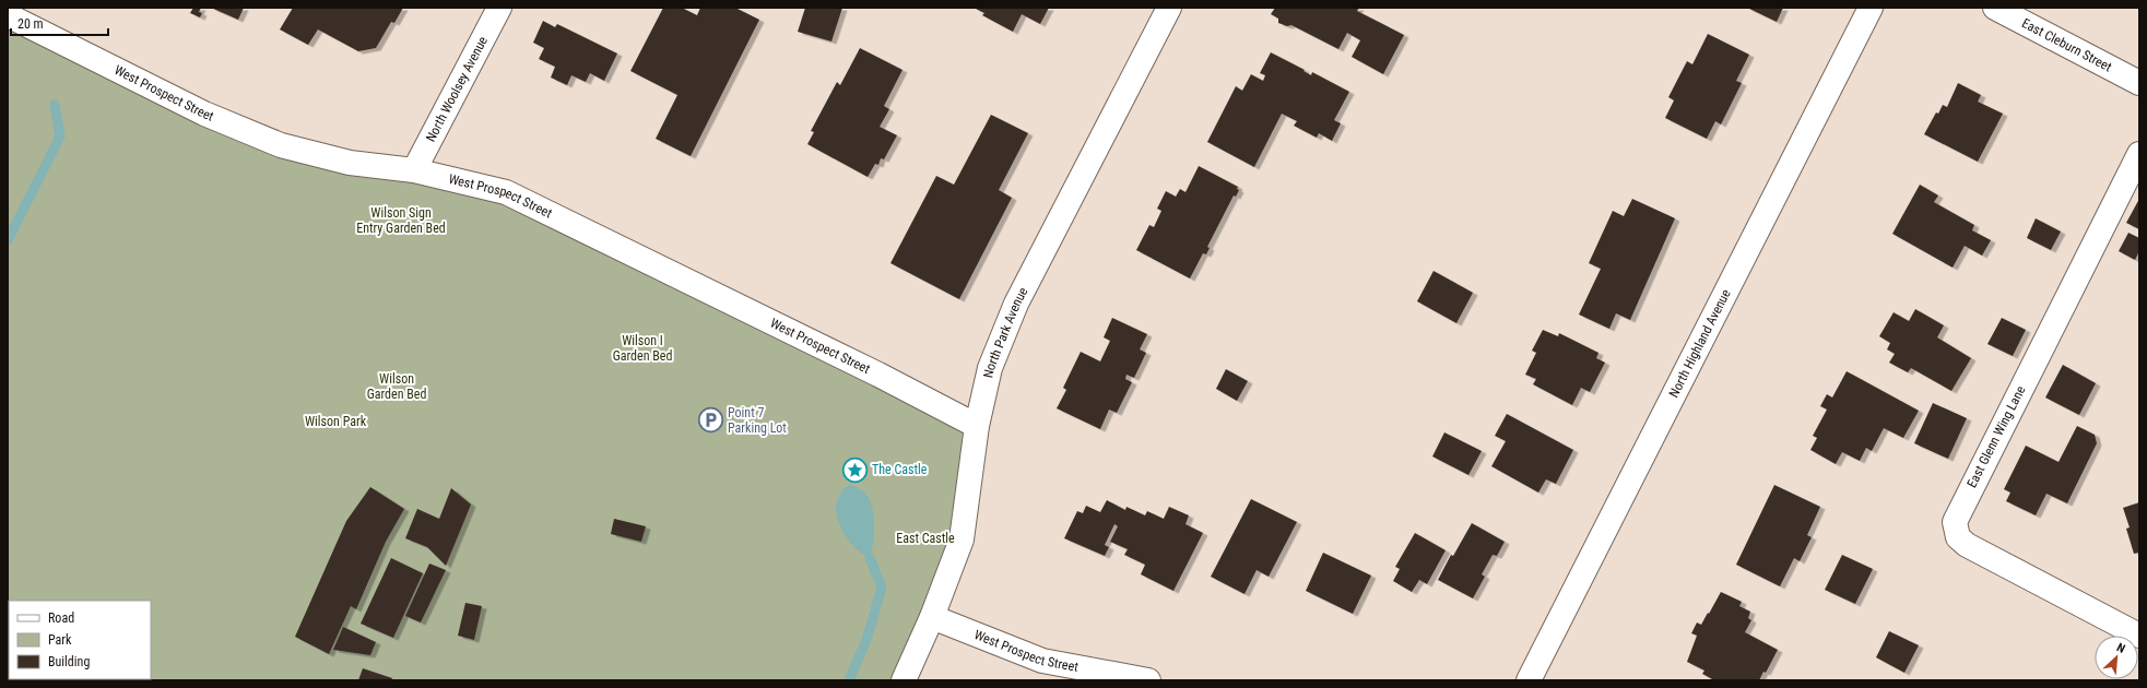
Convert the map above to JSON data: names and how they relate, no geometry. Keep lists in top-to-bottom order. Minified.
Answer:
{"streets":{"street":["East Cleburn Street","North Woolsey Avenue","West Prospect Street","North Park Avenue","North Highland Avenue","East Glenn Wing Lane"]},"crossings":[["North Woolsey Avenue","West Prospect Street"],["West Prospect Street","North Park Avenue"]],"parks":["Wilson Sign Entry Garden Bed","Wilson I Garden Bed","Wilson Garden Bed","Wilson Park","East Castle"],"places":{"parking":["Point 7 Parking Lot"],"place":["The Castle"]},"legend":["Road","Park","Building"],"scale_bar":"20 m","north":"top right"}
